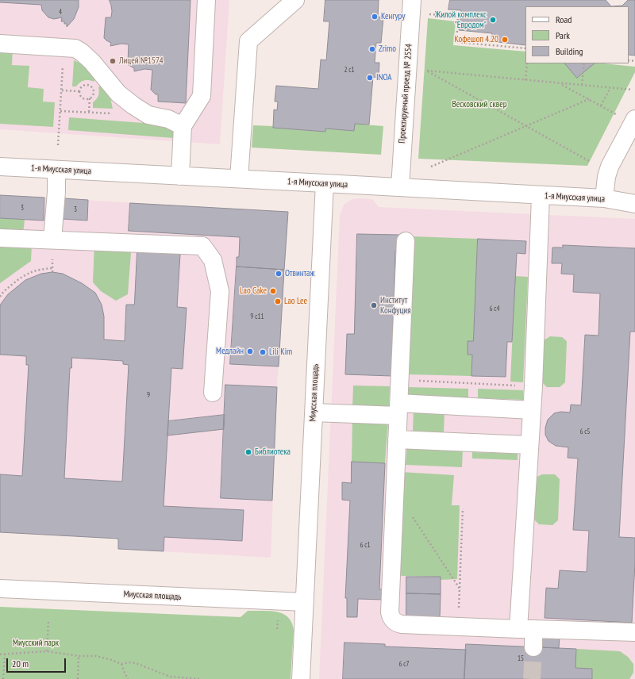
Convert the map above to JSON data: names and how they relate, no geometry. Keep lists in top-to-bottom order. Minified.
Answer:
{"streets":{"street":["Проектируемый проезд № 2554","1-я Миусская улица","Миусская площадь"]},"crossings":[["Проектируемый проезд № 2554","1-я Миусская улица"],["1-я Миусская улица","Миусская площадь"]],"parks":["Весковский сквер","Миусский парк"],"places":["Кенгуру","Жилой комплекс \"Евродом\"","Кофешоп 4.20","Zrimo","Лицей №1574","INOA","Отвинтаж","Lao Cake","Lao Lee","Институт Конфуция","Медлайн","Lili Kim","Библиотека"],"house_numbers":["4","2 с1","3","3","6 с4","9 с11","9","6 с5","6 с1","15","6 с7"],"legend":["Road","Park","Building"],"scale_bar":"20 m"}
